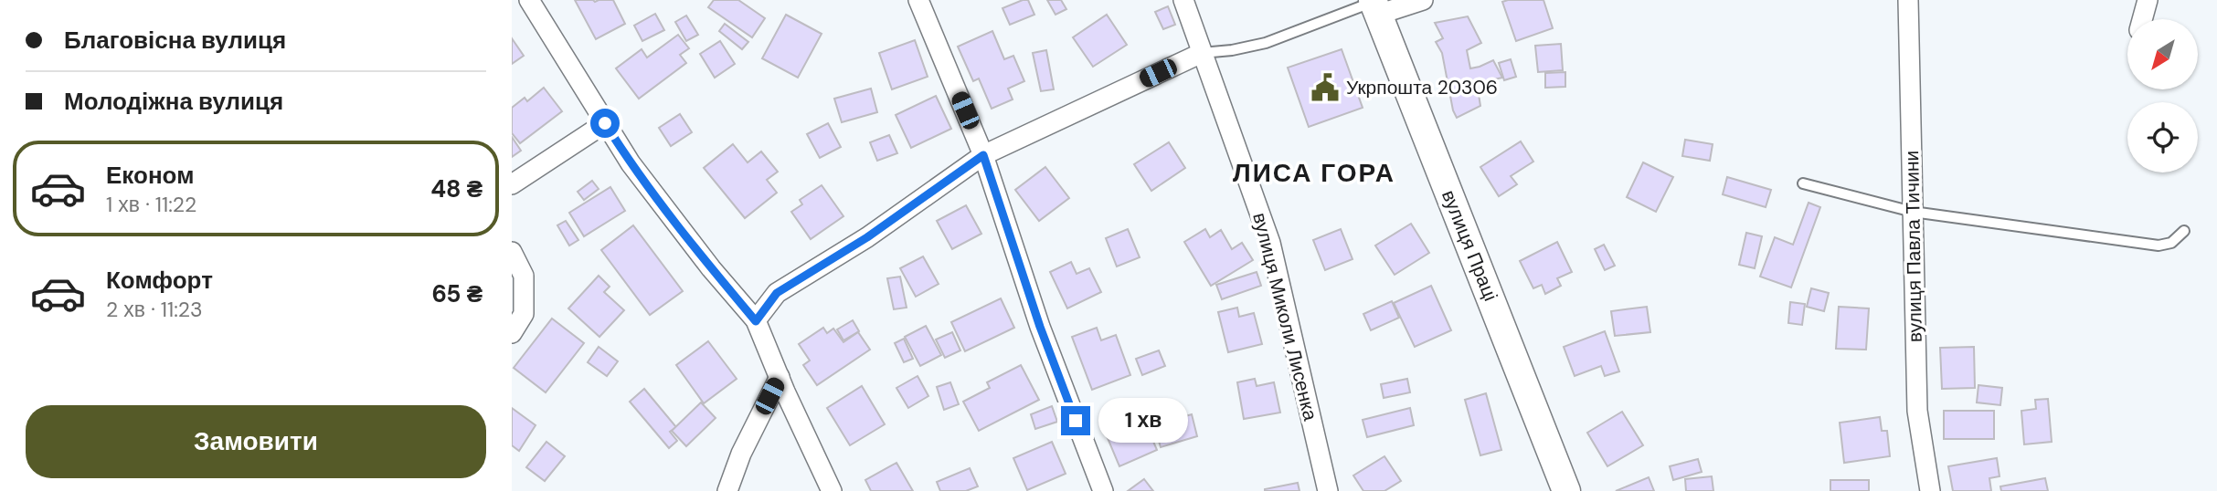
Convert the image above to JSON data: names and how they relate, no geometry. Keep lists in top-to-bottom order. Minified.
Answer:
{"streets":{"main road":["вулиця Праці"],"street":["вулиця Павла Тичини","вулиця Миколи Лисенка"]},"districts":["ЛИСА ГОРА"],"places":{"public building":["Укрпошта 20306"]},"north":"bottom left","page":{"banner":["Благовісна вулиця","Молодіжна вулиця"],"list":[{"name":"Економ","note":"1 хв · 11:22","value":"48 ₴"},{"name":"Комфорт","note":"2 хв · 11:23","value":"65 ₴"}],"buttons":"Замовити","bubble":"1 хв"}}
